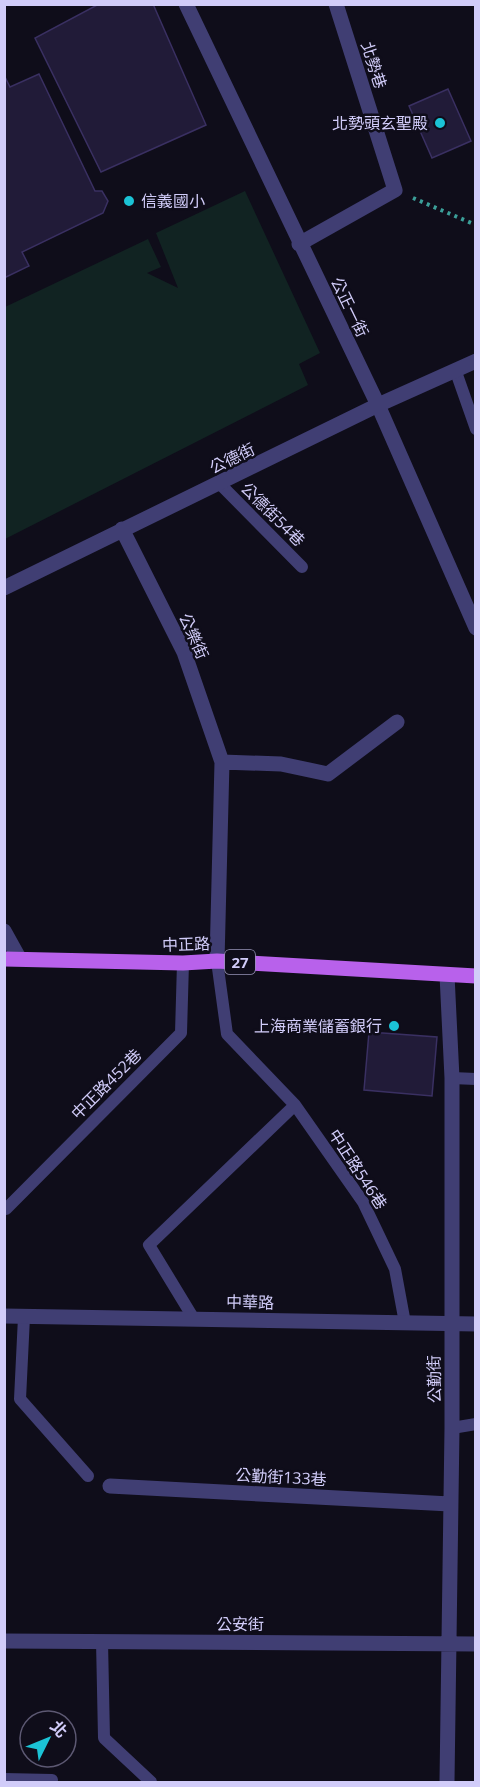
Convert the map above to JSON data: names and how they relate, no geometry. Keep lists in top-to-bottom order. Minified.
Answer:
{"streets":{"main road":["中正路","27"],"street":["北勢巷","公正一街","公德街","公樂街","中華路","公勤街","公勤街133巷","公安街"],"lane":["公德街54巷","中正路452巷","中正路546巷"]},"crossings":[["公正一街","公德街"],["公德街","公德街54巷"],["公德街","公樂街"],["公樂街","中正路"],["公樂街","中正路546巷"],["中正路","中正路452巷"],["中正路","中正路546巷"],["中正路","公勤街"],["中正路546巷","中華路"],["中華路","公勤街"],["公勤街","公勤街133巷"],["公勤街","公安街"]],"places":["北勢頭玄聖殿","信義國小","上海商業儲蓄銀行"],"north":"top right"}
